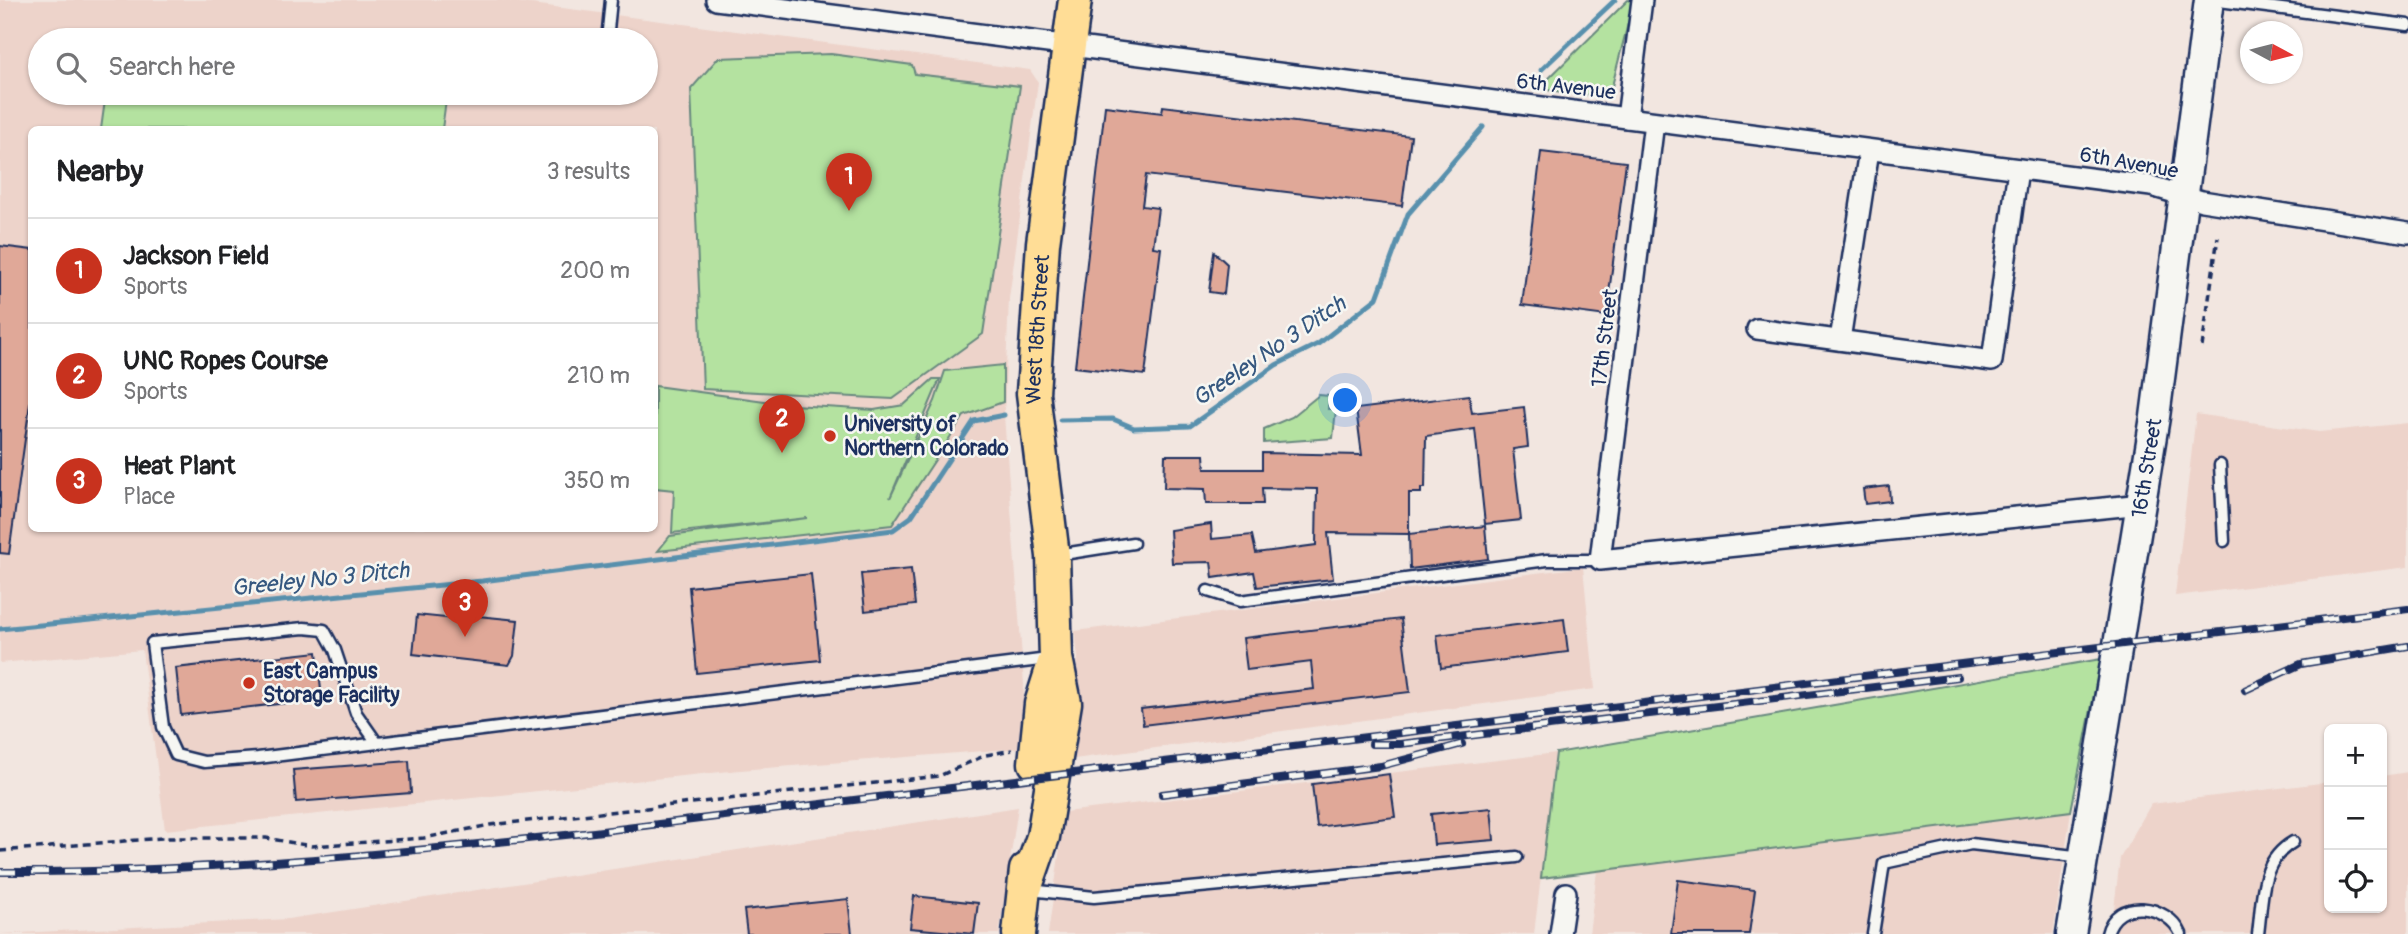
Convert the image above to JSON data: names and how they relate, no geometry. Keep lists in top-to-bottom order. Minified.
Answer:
{"streets":{"main road":["West 18th Street","16th Street"],"street":["6th Avenue","17th Street"]},"crossings":[["6th Avenue","West 18th Street"],["6th Avenue","17th Street"],["6th Avenue","16th Street"]],"water":["Greeley No 3 Ditch"],"places":["University of Northern Colorado","East Campus Storage Facility"],"north":"right","page":{"search":"Search here","heading":["Nearby","3 results"],"pins":["1","2","3"],"list":[{"mark":"1","name":"Jackson Field","note":"Sports","value":"200 m"},{"mark":"2","name":"UNC Ropes Course","note":"Sports","value":"210 m"},{"mark":"3","name":"Heat Plant","note":"Place","value":"350 m"}],"map_buttons":["+","−"]}}
